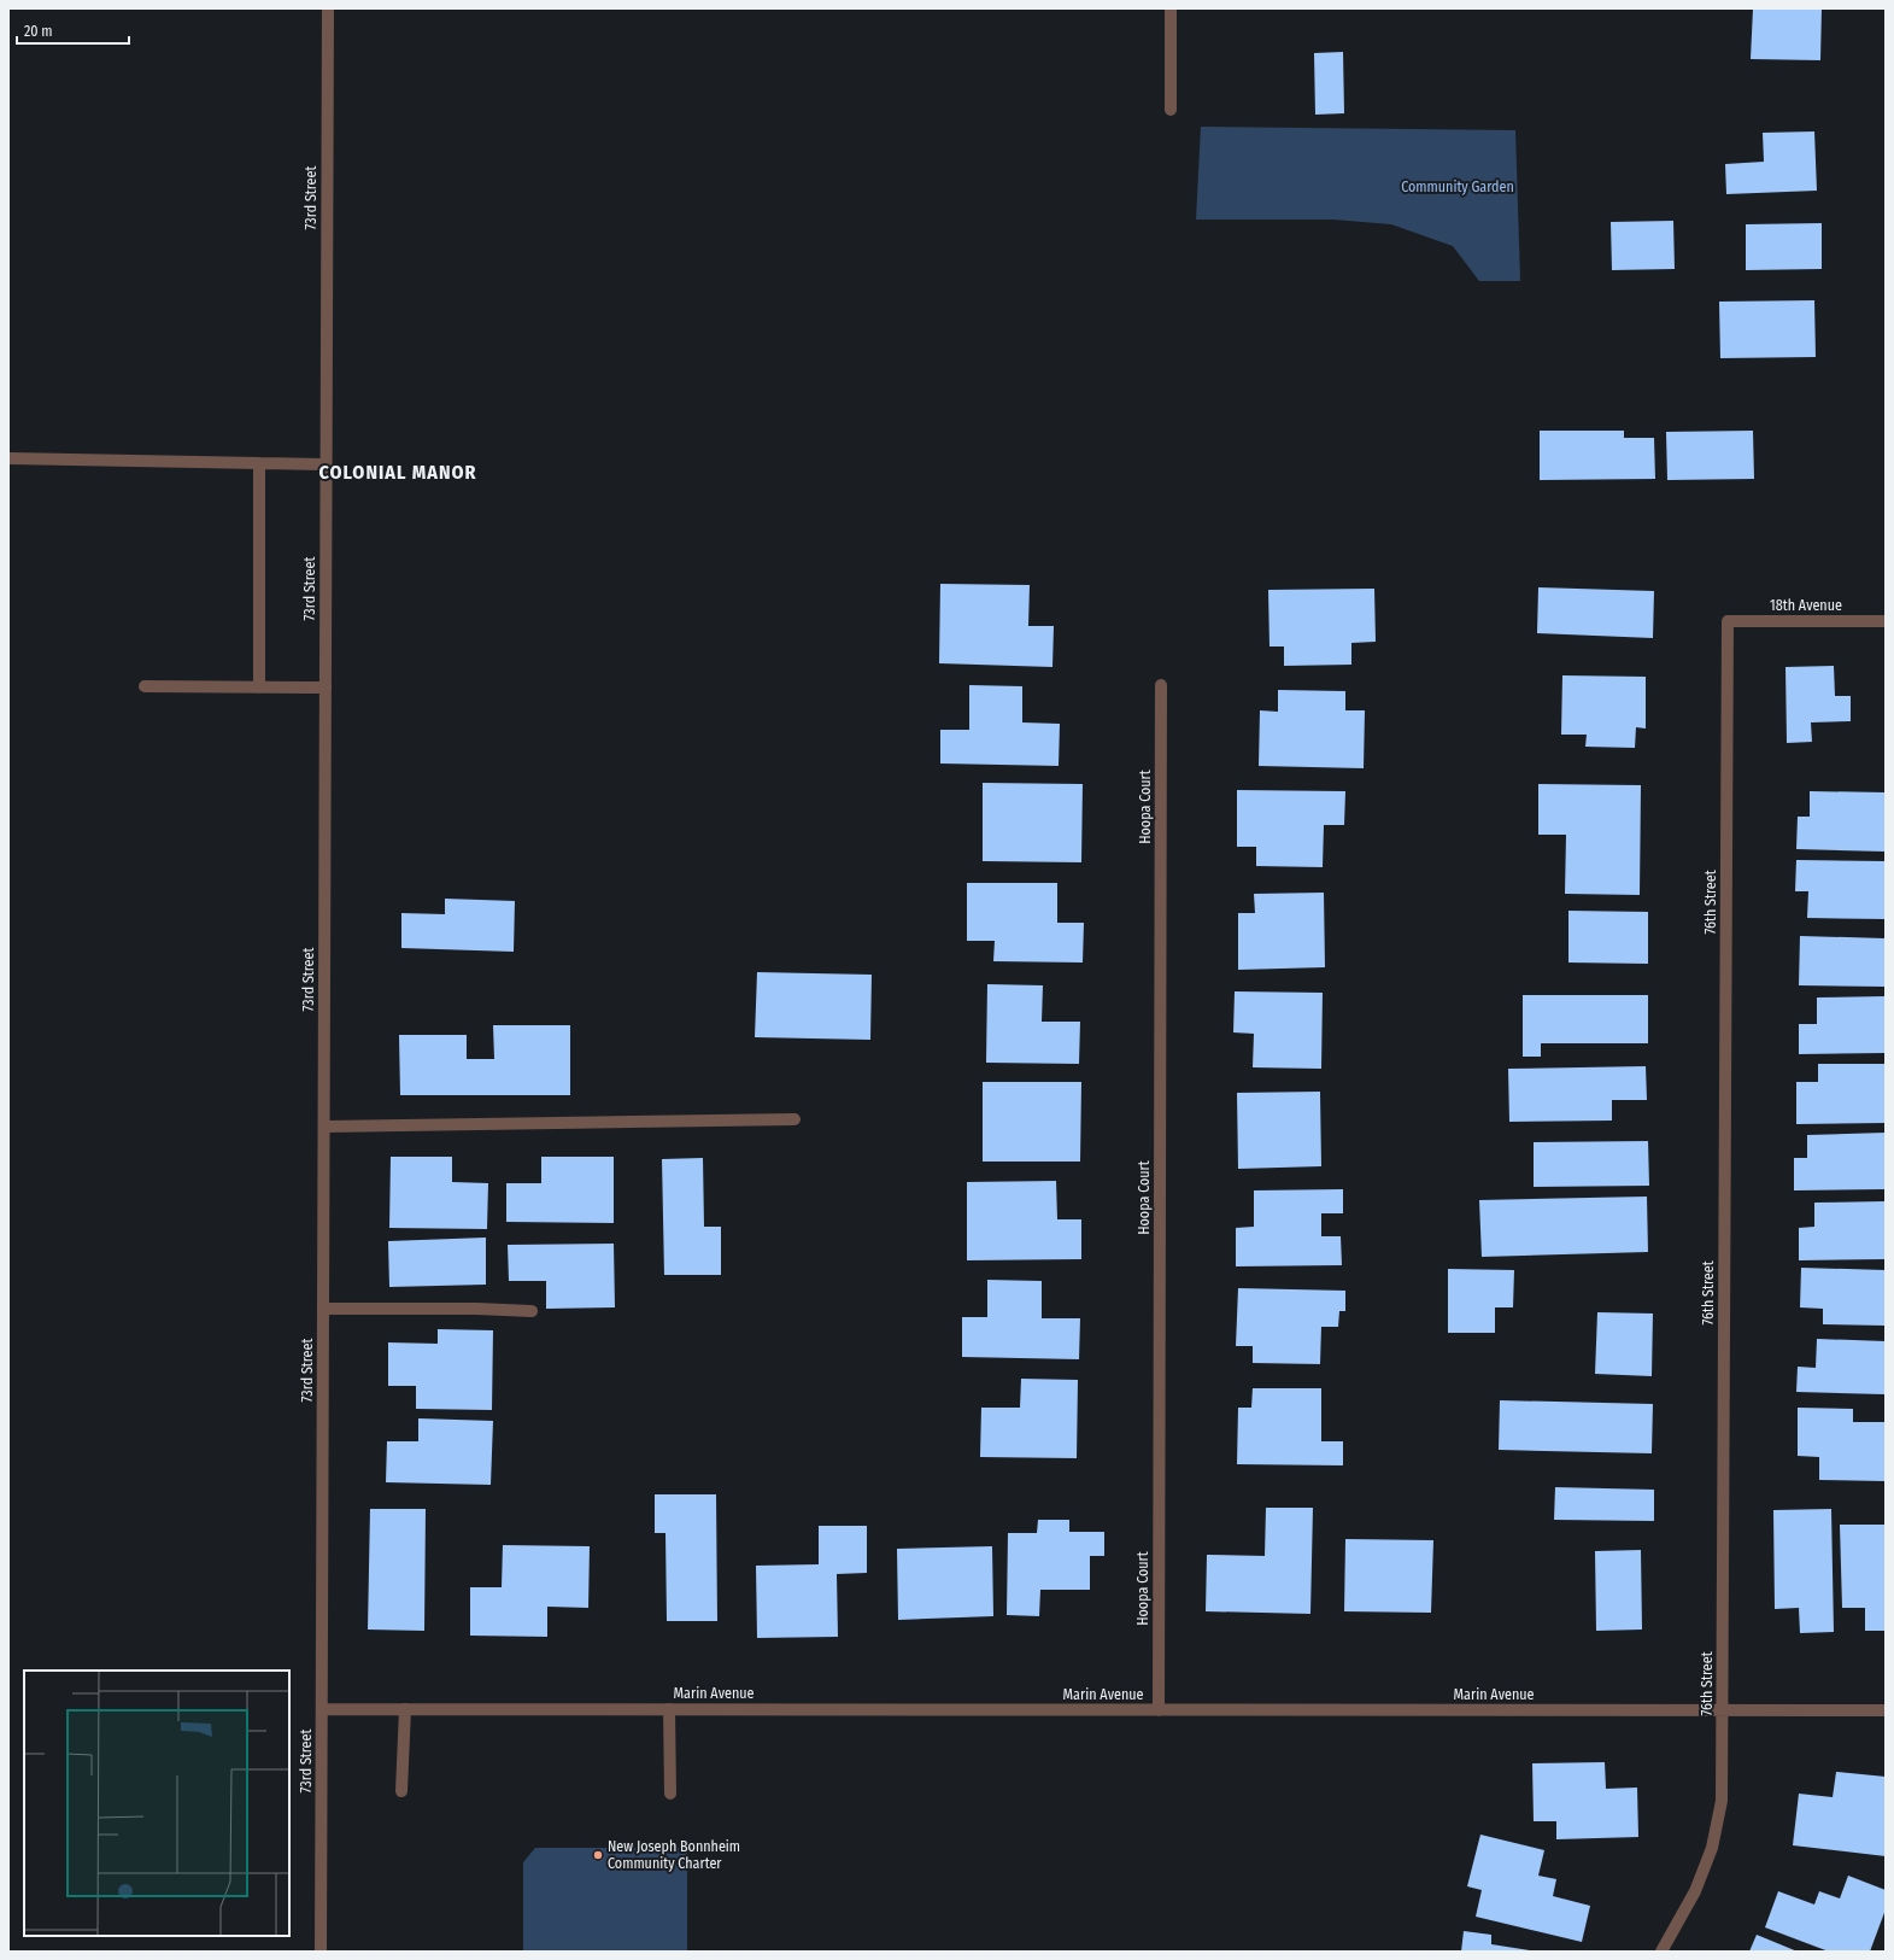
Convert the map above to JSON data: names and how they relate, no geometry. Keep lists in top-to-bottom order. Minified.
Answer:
{"streets":{"street":["73rd Street","18th Avenue","Hoopa Court","76th Street","Marin Avenue"]},"crossings":[["73rd Street","Marin Avenue"],["18th Avenue","76th Street"],["Hoopa Court","Marin Avenue"],["76th Street","Marin Avenue"]],"districts":["COLONIAL MANOR"],"parks":["Community Garden"],"places":["New Joseph Bonnheim Community Charter"],"scale_bar":"20 m"}
